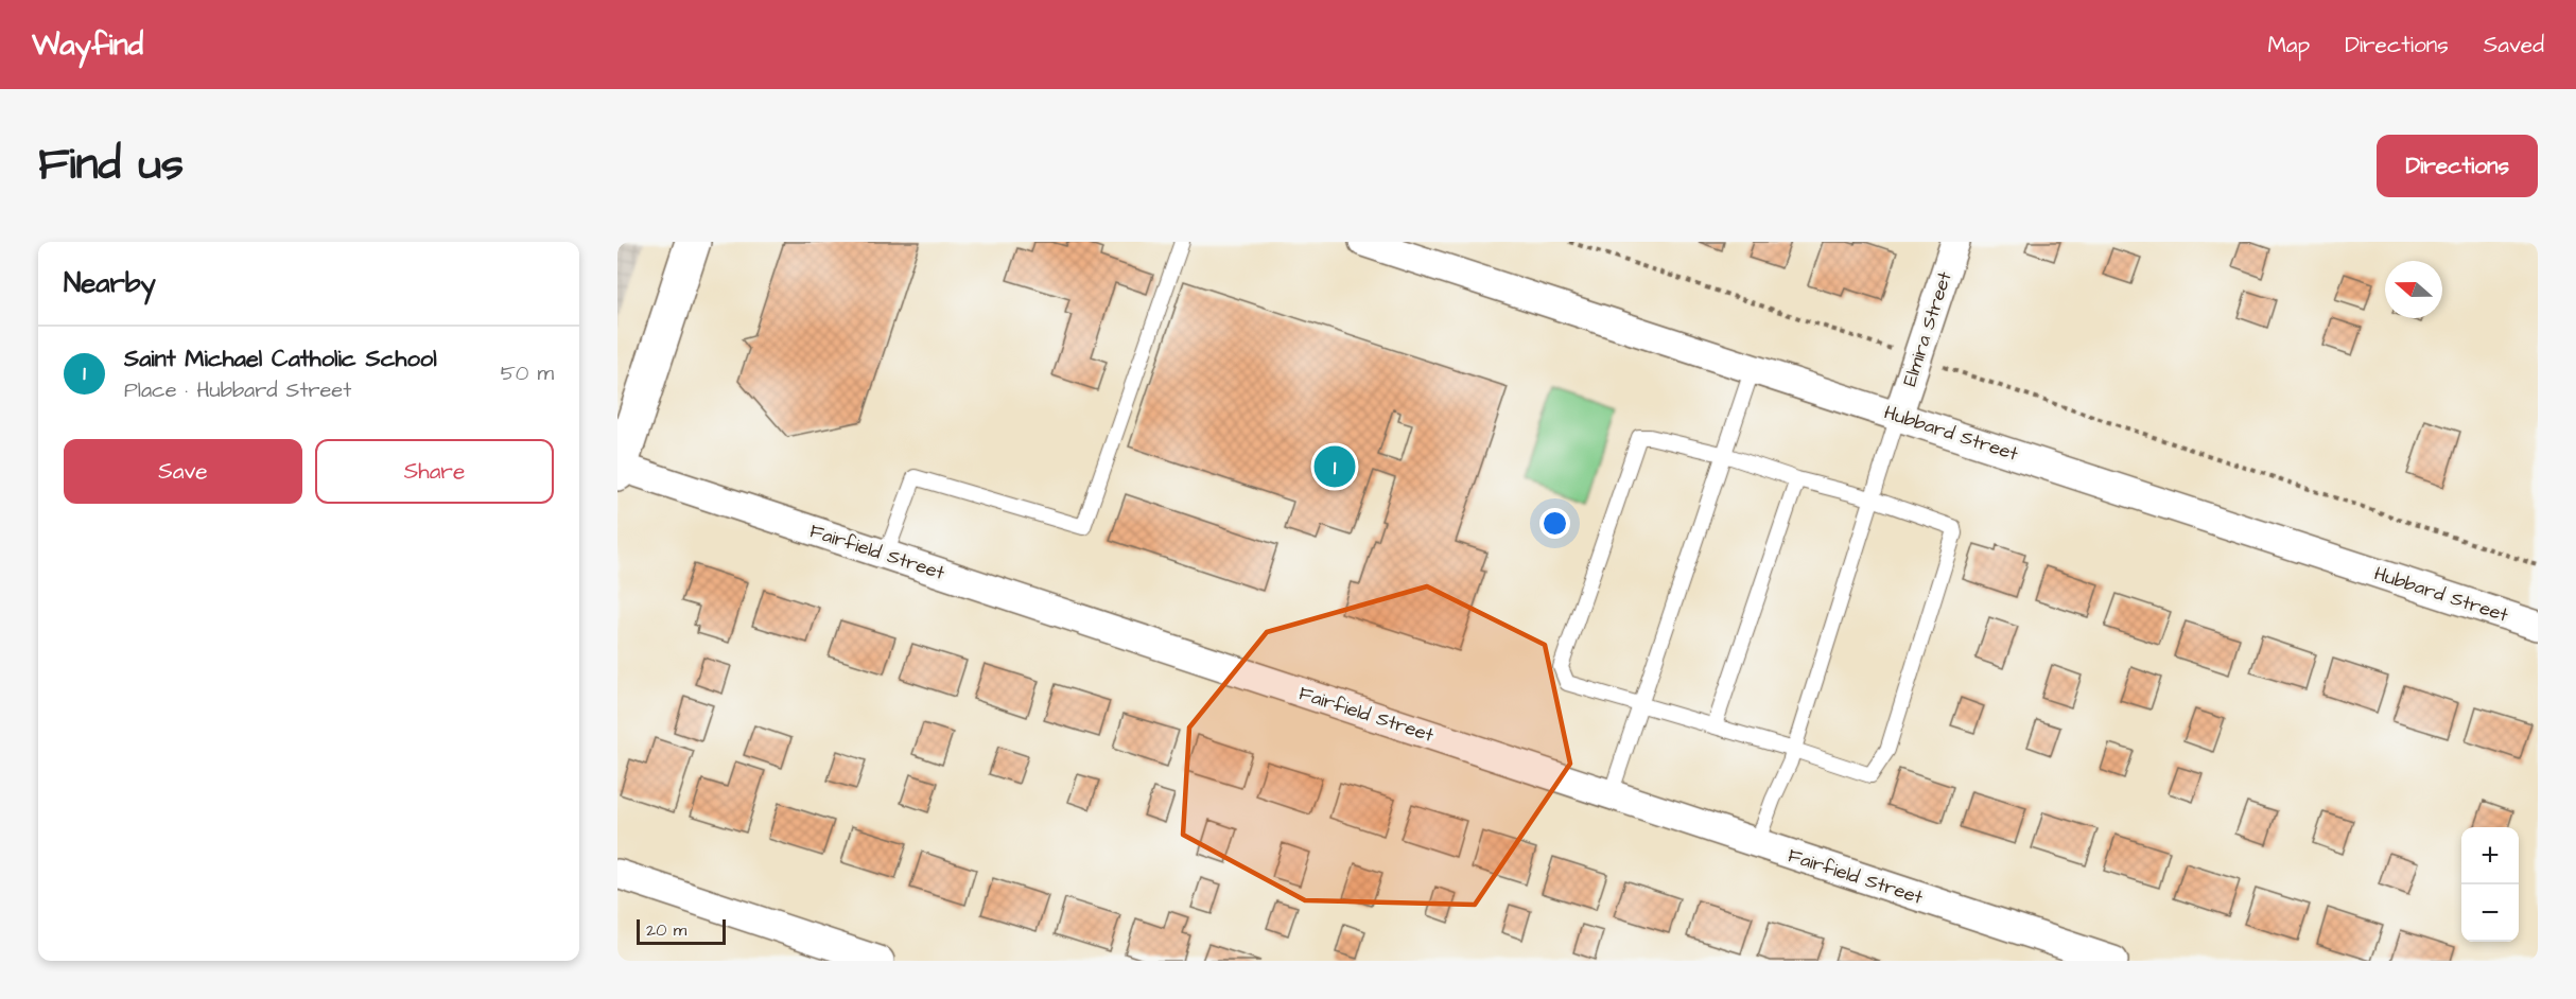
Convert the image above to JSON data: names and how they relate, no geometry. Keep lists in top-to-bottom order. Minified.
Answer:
{"streets":{"street":["Elmira Street","Hubbard Street","Fairfield Street"]},"crossings":[["Elmira Street","Hubbard Street"]],"scale_bar":"20 m","north":"left","page":{"header":"Wayfind","nav":["Map","Directions","Saved"],"title":"Find us","buttons":["Directions",["Save","Share"]],"heading":"Nearby","list":[{"mark":"1","name":"Saint Michael Catholic School","note":"Place · Hubbard Street","value":"50 m"}],"pins":"1","map_buttons":["+","−"],"scale":"20 m"}}
